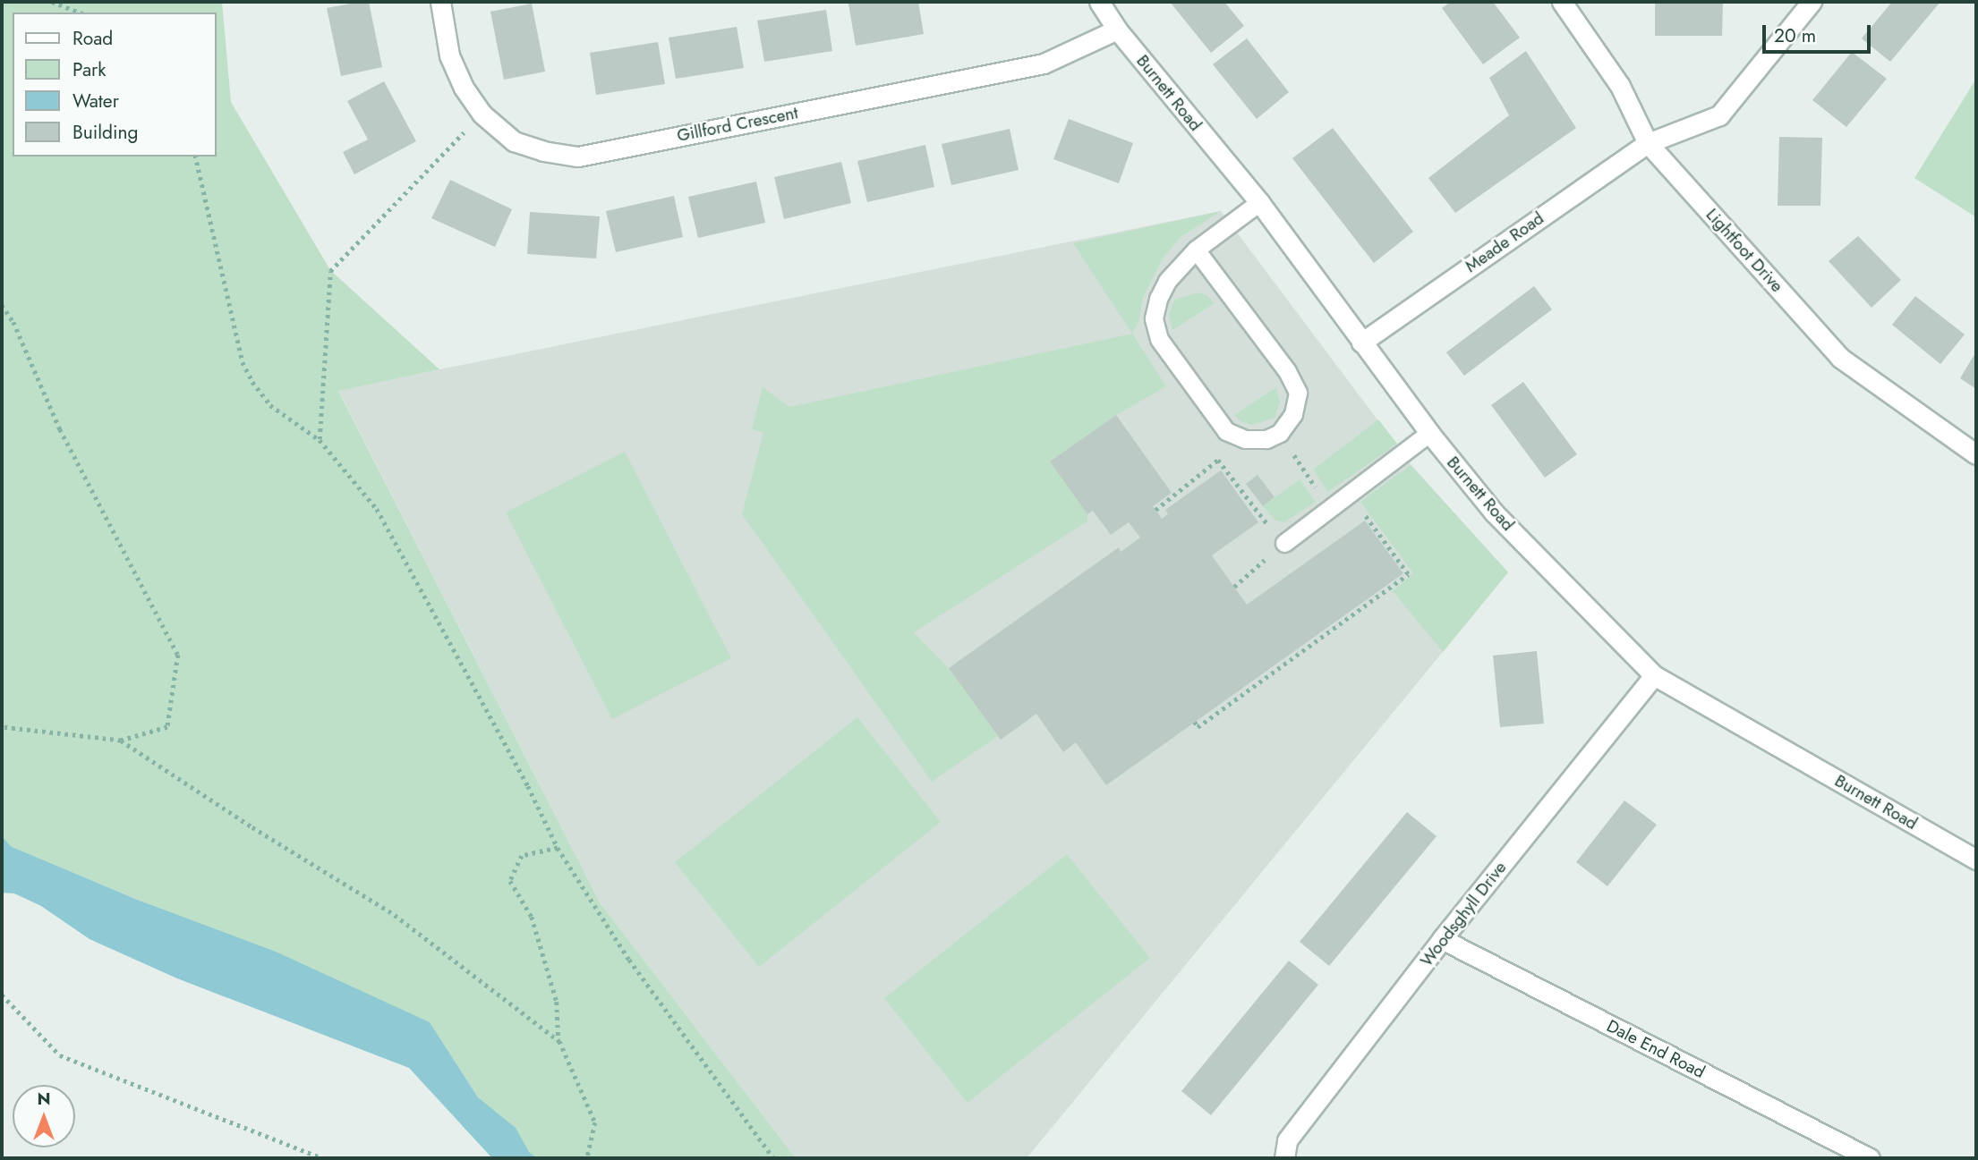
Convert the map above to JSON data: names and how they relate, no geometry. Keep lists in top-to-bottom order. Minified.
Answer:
{"streets":{"street":["Burnett Road","Gillford Crescent","Meade Road","Lightfoot Drive","Woodsghyll Drive","Dale End Road"]},"crossings":[["Burnett Road","Gillford Crescent"],["Burnett Road","Meade Road"],["Burnett Road","Woodsghyll Drive"],["Meade Road","Lightfoot Drive"],["Woodsghyll Drive","Dale End Road"]],"legend":["Road","Park","Water","Building"],"scale_bar":"20 m","north":"top"}
